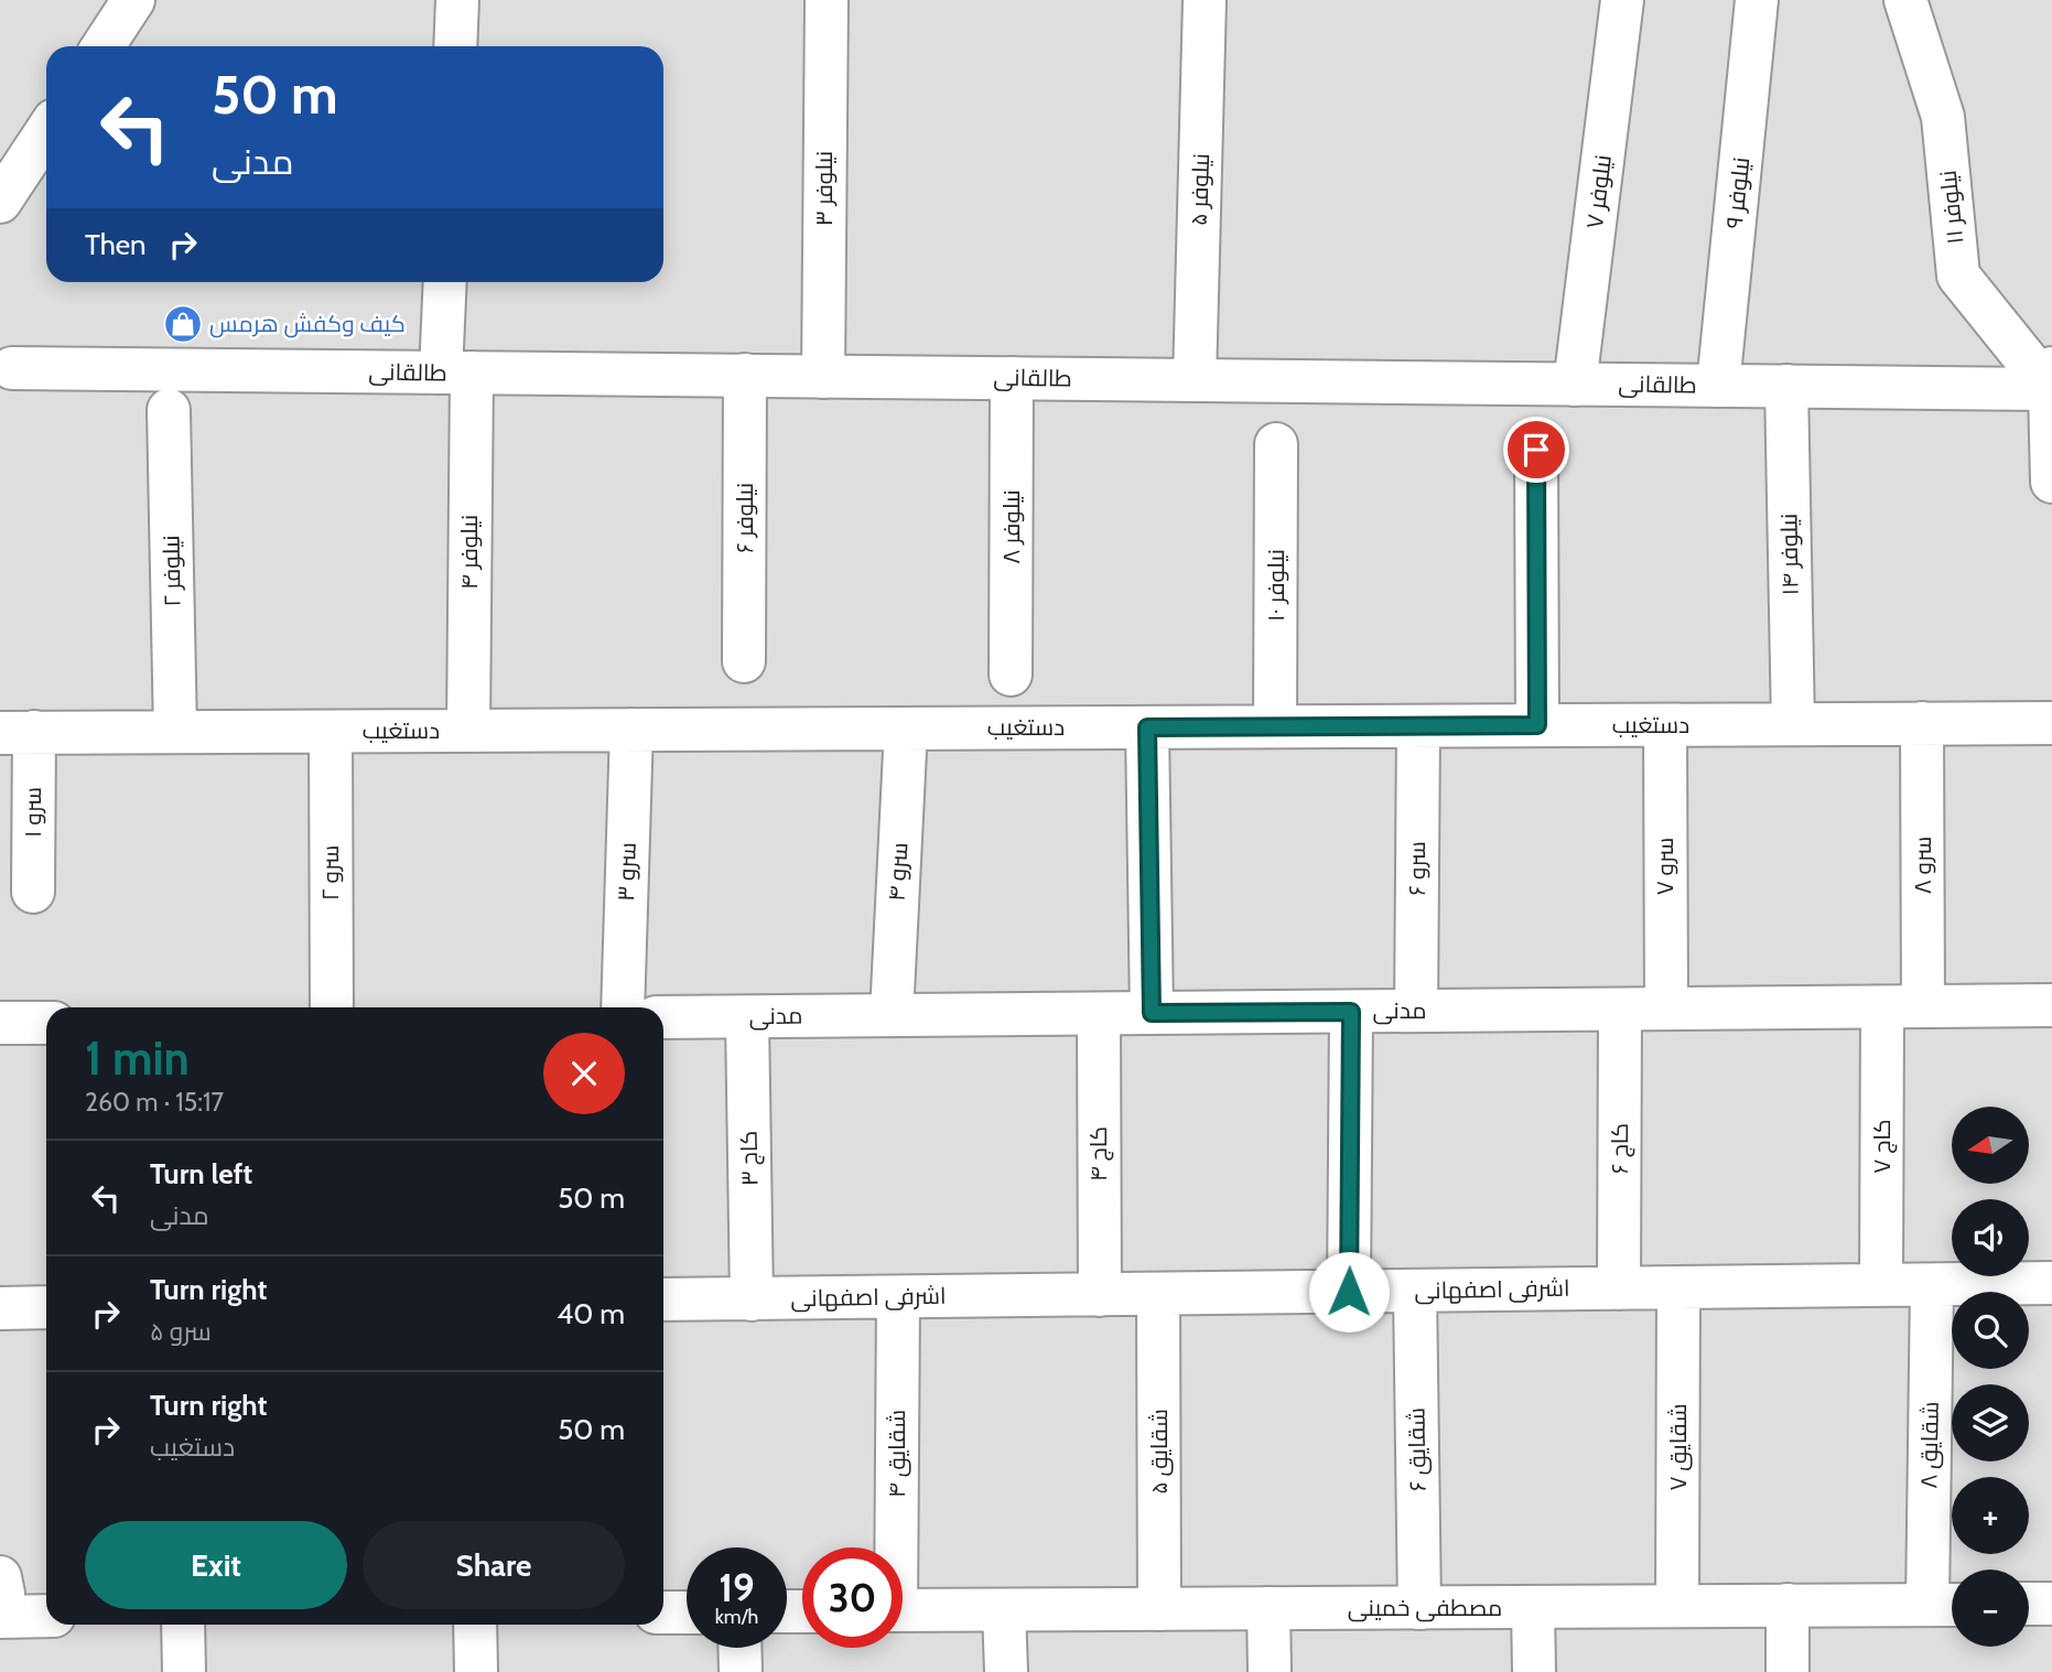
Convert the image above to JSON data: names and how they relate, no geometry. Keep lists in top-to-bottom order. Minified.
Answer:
{"streets":{"street":["نیلوفر ۳","نیلوفر ۵","نیلوفر ۷","نیلوفر ۹","نیلوفر ۱۱","طالقانی","نیلوفر ۶","نیلوفر ۸","نیلوفر ۴","نیلوفر ۱۴","نیلوفر ۲","نیلوفر ۱۰","دستغیب","سرو ۱","سرو ۸","سرو ۷","سرو ۶","سرو ۳","سرو ۴","سرو ۲","مدنی","کاج ۷","کاج ۶","کاج ۴","کاج ۳","اشرفی اصفهانی","شقایق ۸","شقایق ۷","شقایق ۶","شقایق ۵","شقایق ۴","مصطفی خمینی"]},"crossings":[["نیلوفر ۳","طالقانی"],["نیلوفر ۵","طالقانی"],["نیلوفر ۷","طالقانی"],["نیلوفر ۹","طالقانی"],["نیلوفر ۱۱","طالقانی"],["طالقانی","نیلوفر ۶"],["طالقانی","نیلوفر ۸"],["طالقانی","نیلوفر ۴"],["طالقانی","نیلوفر ۱۴"],["نیلوفر ۴","دستغیب"],["نیلوفر ۱۴","دستغیب"],["نیلوفر ۲","دستغیب"],["نیلوفر ۱۰","دستغیب"],["دستغیب","سرو ۱"],["دستغیب","سرو ۸"],["دستغیب","سرو ۷"],["دستغیب","سرو ۶"],["دستغیب","سرو ۳"],["دستغیب","سرو ۴"],["دستغیب","سرو ۲"],["سرو ۸","مدنی"],["سرو ۷","مدنی"],["سرو ۶","مدنی"],["سرو ۴","مدنی"],["مدنی","کاج ۷"],["مدنی","کاج ۶"],["مدنی","کاج ۴"],["مدنی","کاج ۳"],["کاج ۷","اشرفی اصفهانی"],["کاج ۶","اشرفی اصفهانی"],["کاج ۴","اشرفی اصفهانی"],["کاج ۳","اشرفی اصفهانی"],["اشرفی اصفهانی","شقایق ۸"],["اشرفی اصفهانی","شقایق ۷"],["اشرفی اصفهانی","شقایق ۶"],["اشرفی اصفهانی","شقایق ۵"],["اشرفی اصفهانی","شقایق ۴"],["شقایق ۸","مصطفی خمینی"],["شقایق ۷","مصطفی خمینی"],["شقایق ۶","مصطفی خمینی"],["شقایق ۵","مصطفی خمینی"]],"places":{"shop":["کیف و‌کفش هرمس"]},"north":"left","page":{"turn":["50 m","مدنی"],"then":"Then","heading":["1 min","260 m · 15:17"],"map_buttons":["+","−"],"list":[{"name":"Turn left","note":"مدنی","value":"50 m"},{"name":"Turn right","note":"سرو ۵","value":"40 m"},{"name":"Turn right","note":"دستغیب","value":"50 m"}],"buttons":["Exit","Share"],"speed":"19 km/h","limit":"30"}}
